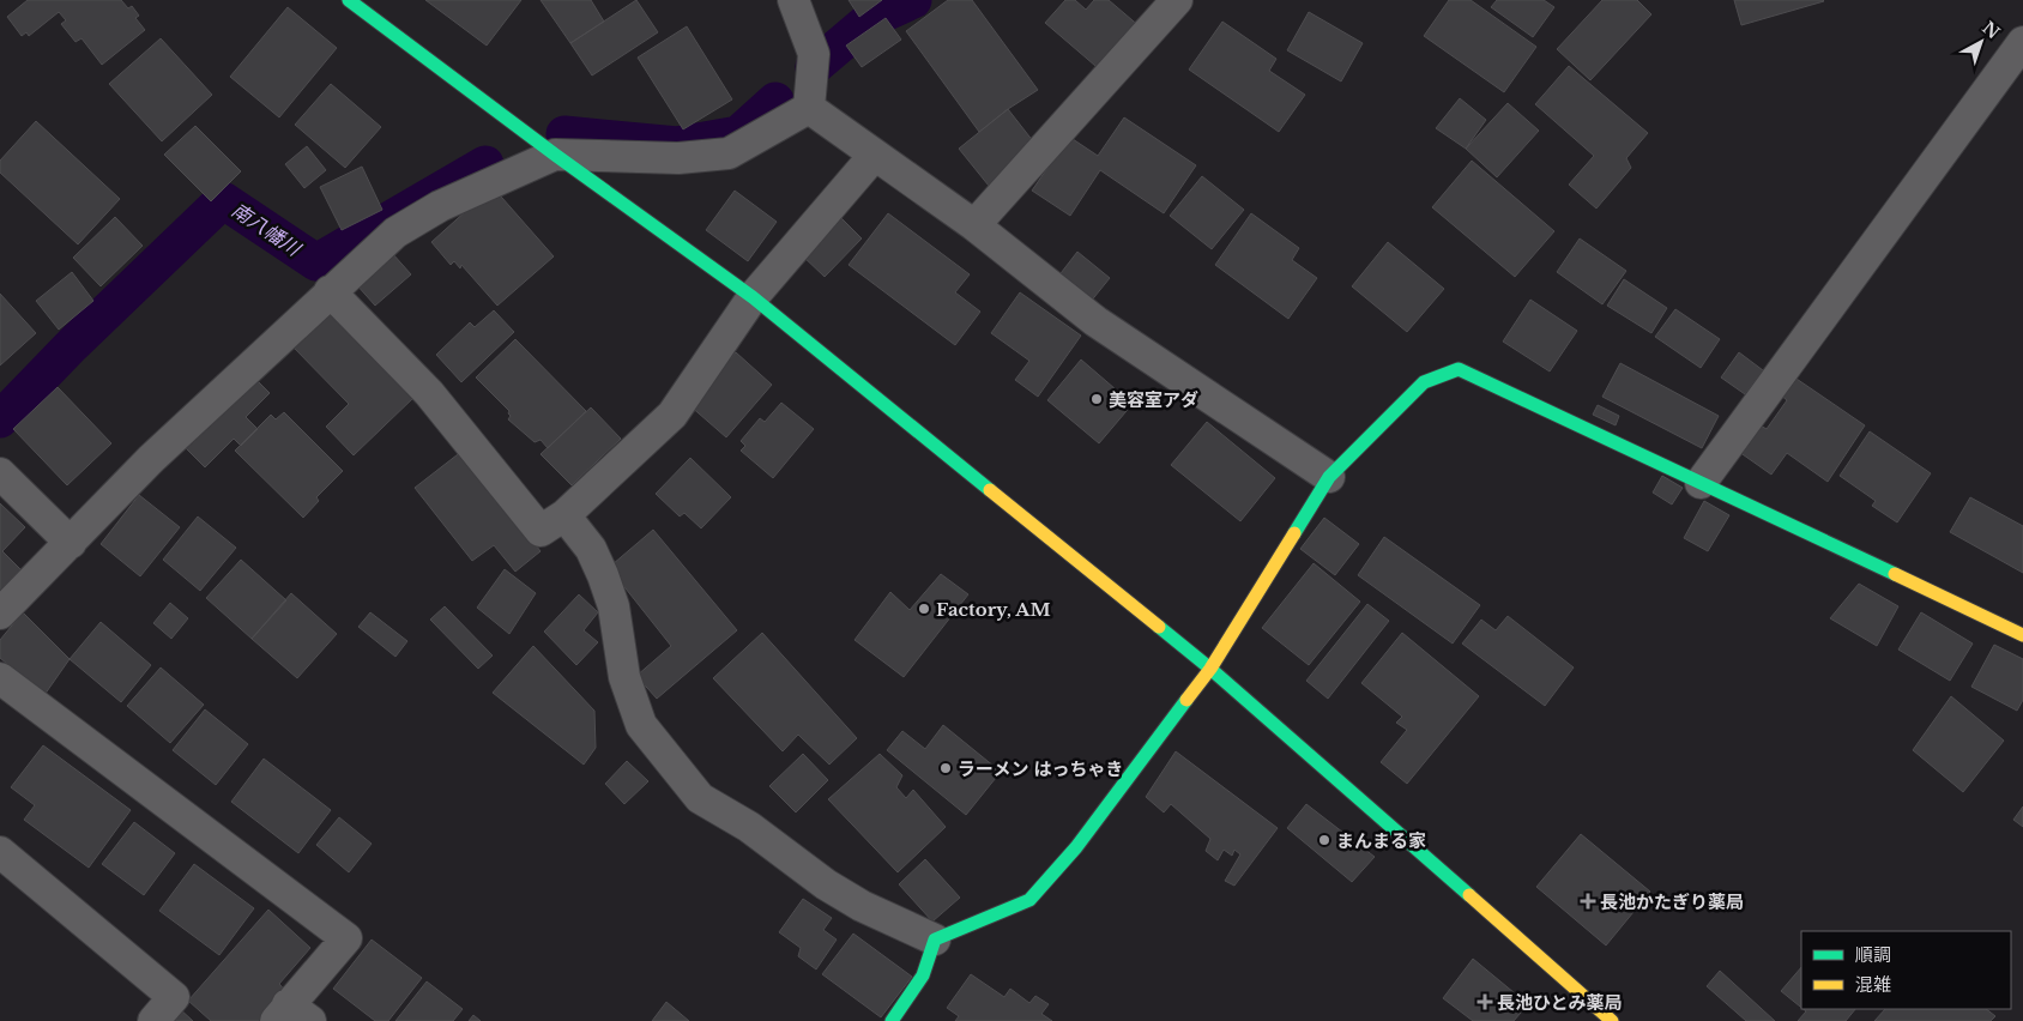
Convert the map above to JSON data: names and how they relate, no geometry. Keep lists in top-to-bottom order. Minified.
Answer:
{"water":["南八幡川"],"places":{"other":["美容室アダ","Factory, AM","ラーメン はっちゃき","まんまる家"],"health":["長池かたぎり薬局","長池ひとみ薬局"]},"legend":["順調","混雑"],"north":"top right"}
